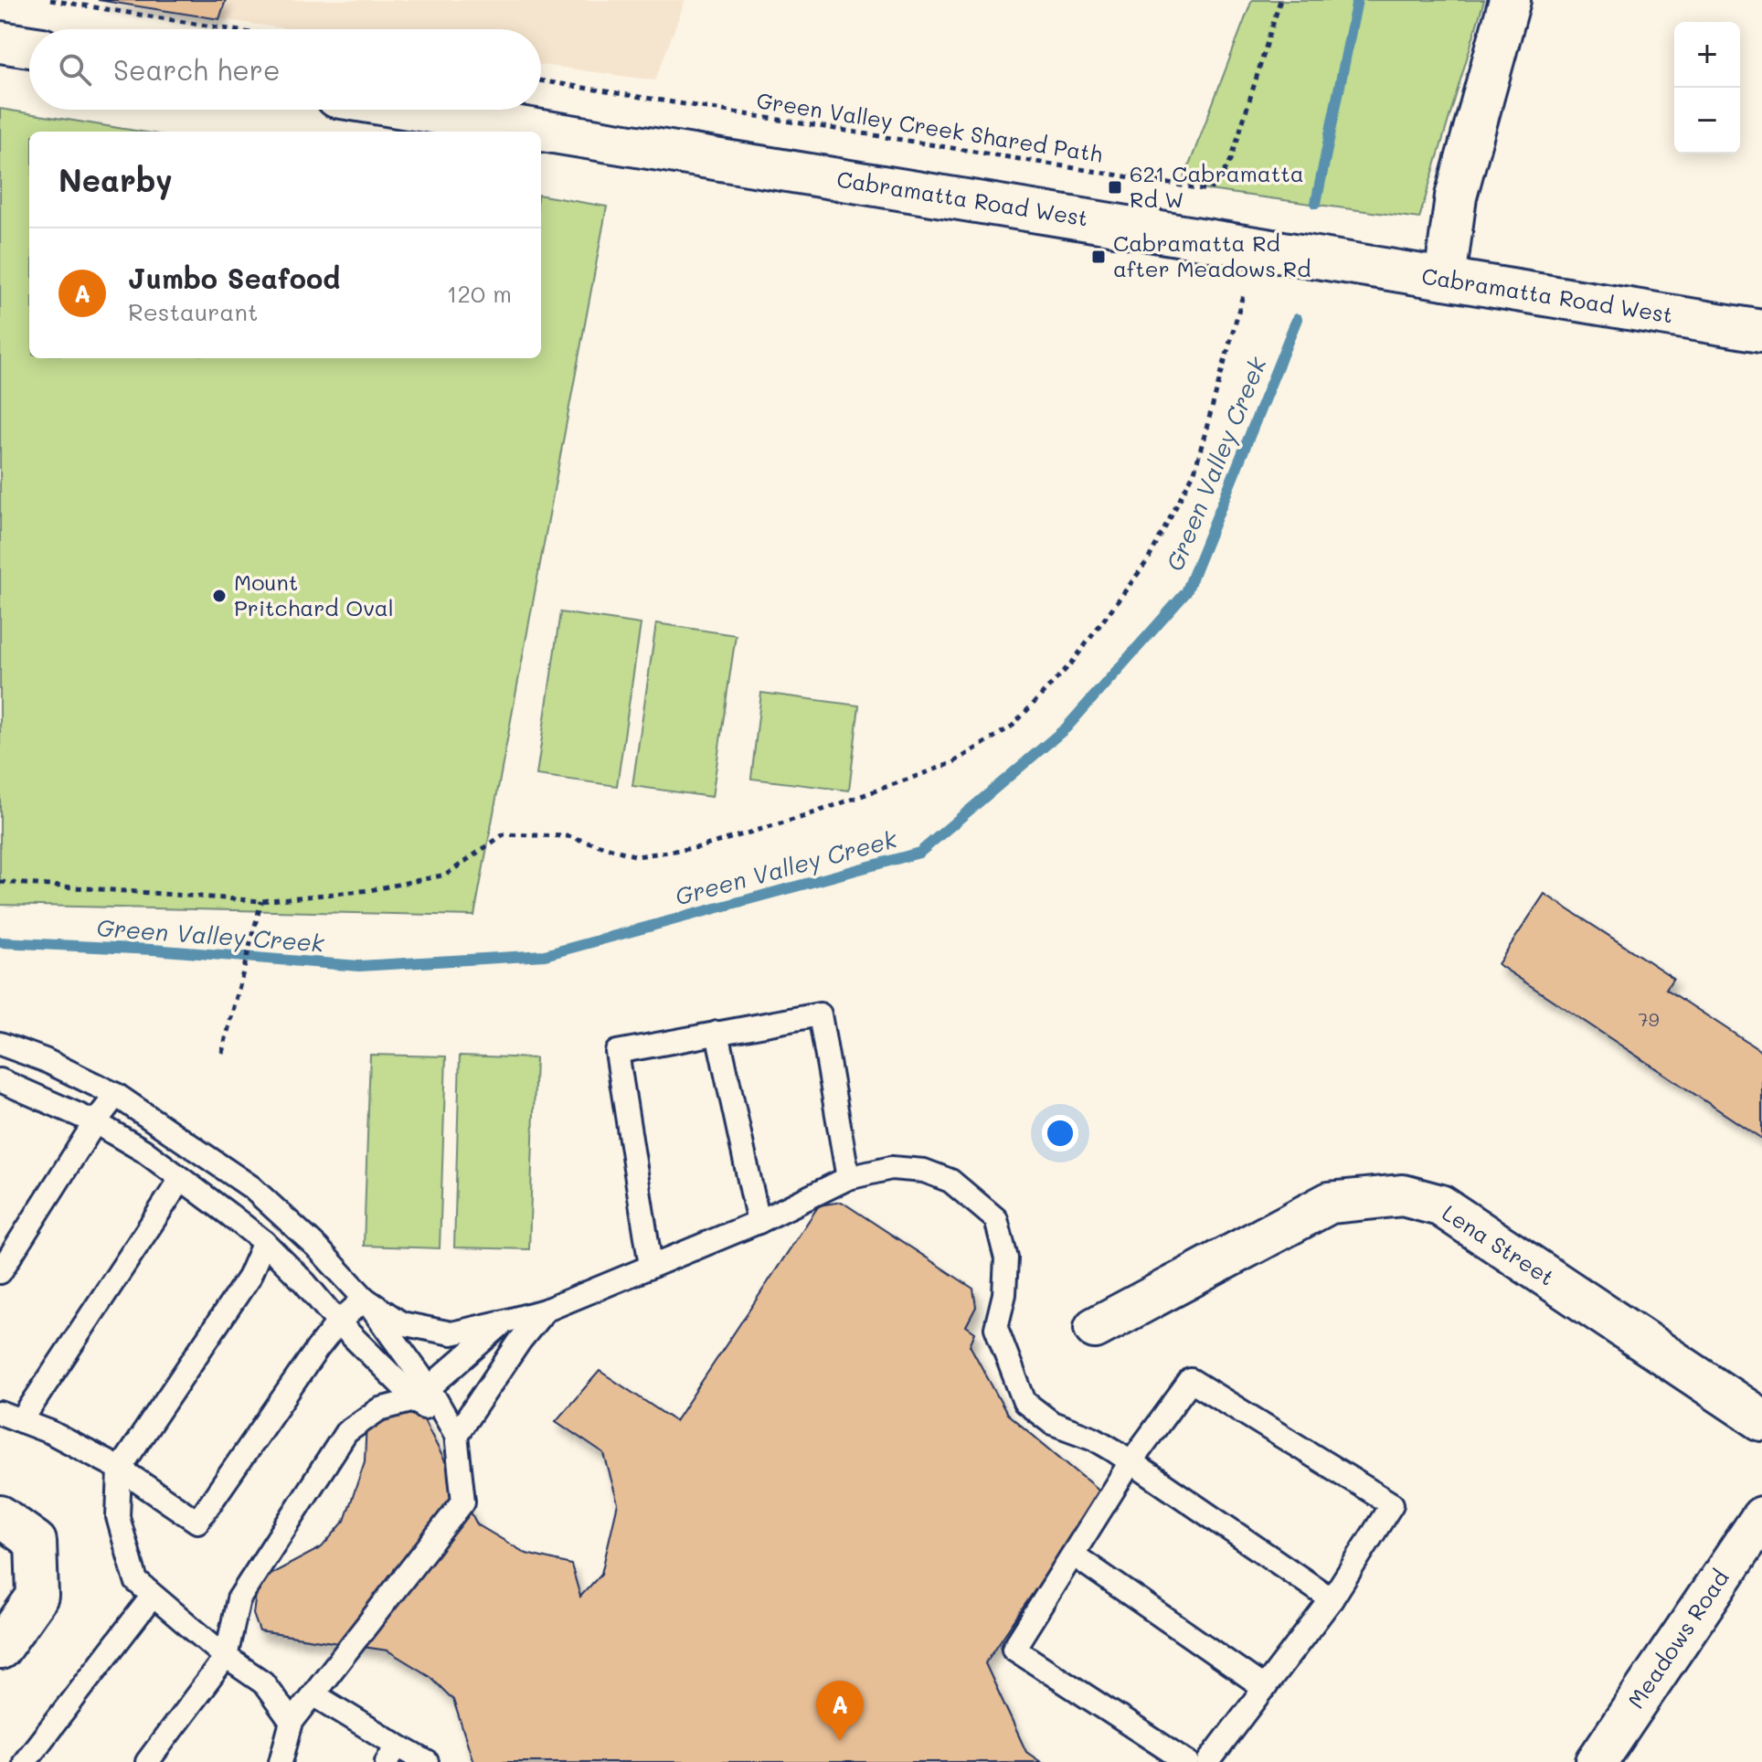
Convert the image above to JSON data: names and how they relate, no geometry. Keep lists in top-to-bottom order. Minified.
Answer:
{"streets":{"main road":["Cabramatta Road West","Lena Street","Meadows Road"],"path":["Green Valley Creek Shared Path"]},"water":["Green Valley Creek"],"places":{"transit":["621 Cabramatta Rd W","Cabramatta Rd after Meadows Rd"],"other":["Mount Pritchard Oval"]},"house_numbers":["79"],"page":{"map_buttons":["+","−"],"search":"Search here","heading":"Nearby","list":[{"mark":"A","name":"Jumbo Seafood","note":"Restaurant","value":"120 m"}],"pins":"A"}}
